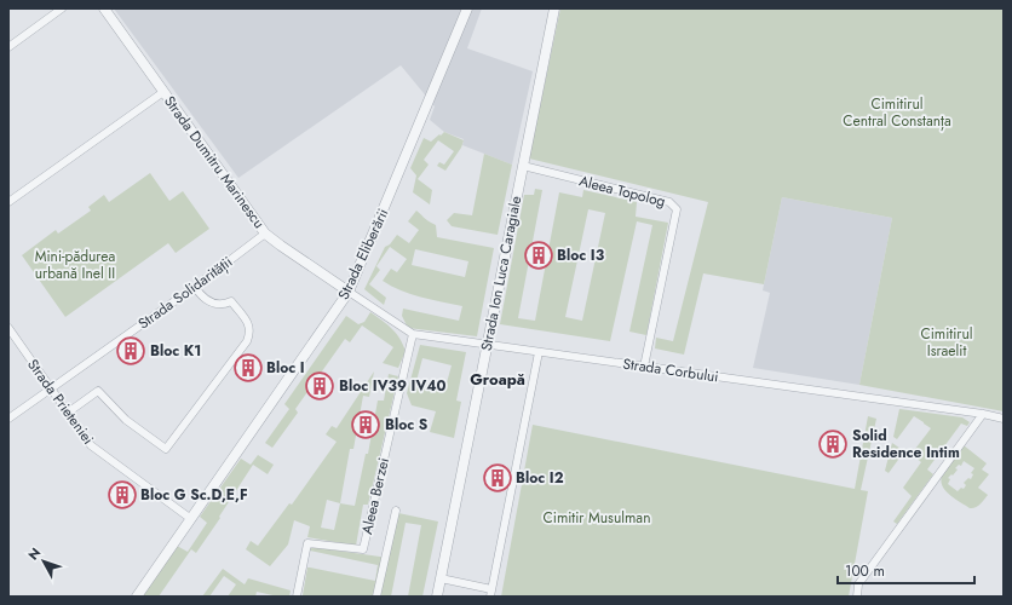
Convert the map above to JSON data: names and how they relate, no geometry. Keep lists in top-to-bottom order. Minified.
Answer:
{"streets":{"street":["Strada Dumitru Marinescu","Aleea Topolog","Strada Eliberării","Strada Ion Luca Caragiale","Strada Solidarității","Strada Corbului","Strada Prieteniei","Aleea Berzei"]},"crossings":[["Strada Dumitru Marinescu","Strada Eliberării"],["Strada Dumitru Marinescu","Strada Solidarității"],["Strada Dumitru Marinescu","Strada Corbului"],["Aleea Topolog","Strada Ion Luca Caragiale"],["Aleea Topolog","Strada Corbului"],["Strada Eliberării","Strada Corbului"],["Strada Eliberării","Strada Prieteniei"],["Strada Ion Luca Caragiale","Strada Corbului"],["Strada Solidarității","Strada Prieteniei"],["Strada Corbului","Aleea Berzei"]],"districts":["Groapă"],"parks":["Cimitirul Central Constanța","Mini-pădurea urbană Inel II","Cimitirul Israelit","Cimitir Musulman"],"places":{"building":["Bloc I3","Bloc K1","Bloc I","Bloc IV39 IV40","Bloc S","Solid Residence Intim","Bloc I2","Bloc G Sc.D,E,F"]},"scale_bar":"100 m","north":"top left"}
